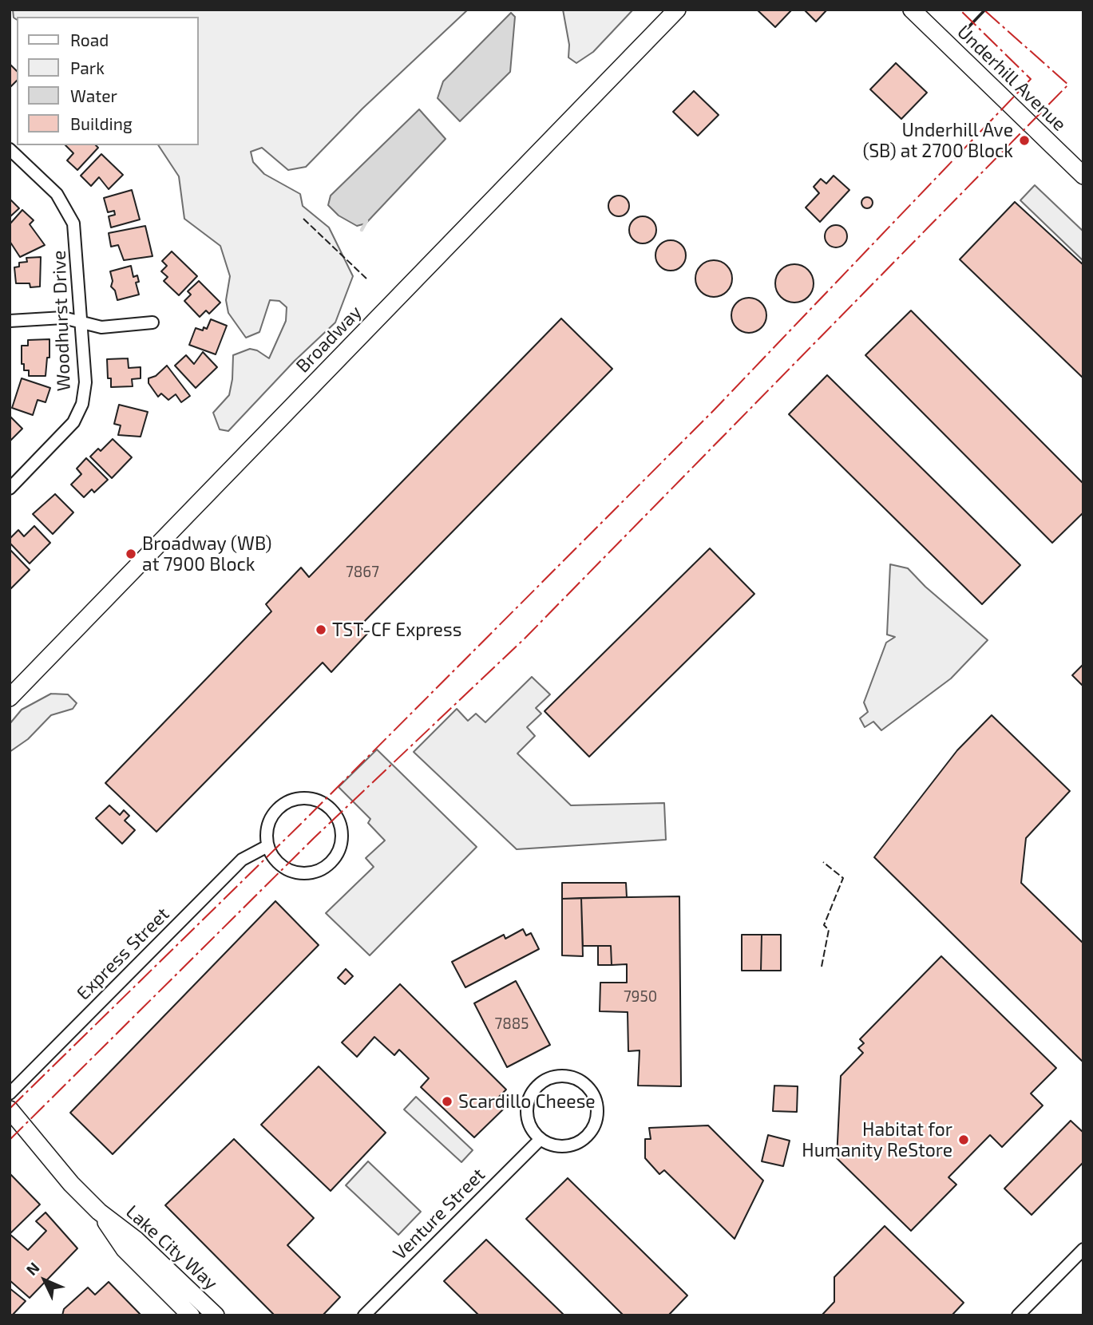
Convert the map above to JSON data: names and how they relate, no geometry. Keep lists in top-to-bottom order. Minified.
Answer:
{"streets":{"street":["Underhill Avenue","Woodhurst Drive","Broadway","Express Street","Venture Street","Lake City Way"]},"places":["Underhill Ave (SB) at 2700 Block","Broadway (WB) at 7900 Block","TST-CF Express","Scardillo Cheese","Habitat for Humanity ReStore"],"house_numbers":["7867","7950","7885"],"legend":["Road","Park","Water","Building"],"north":"top left"}
